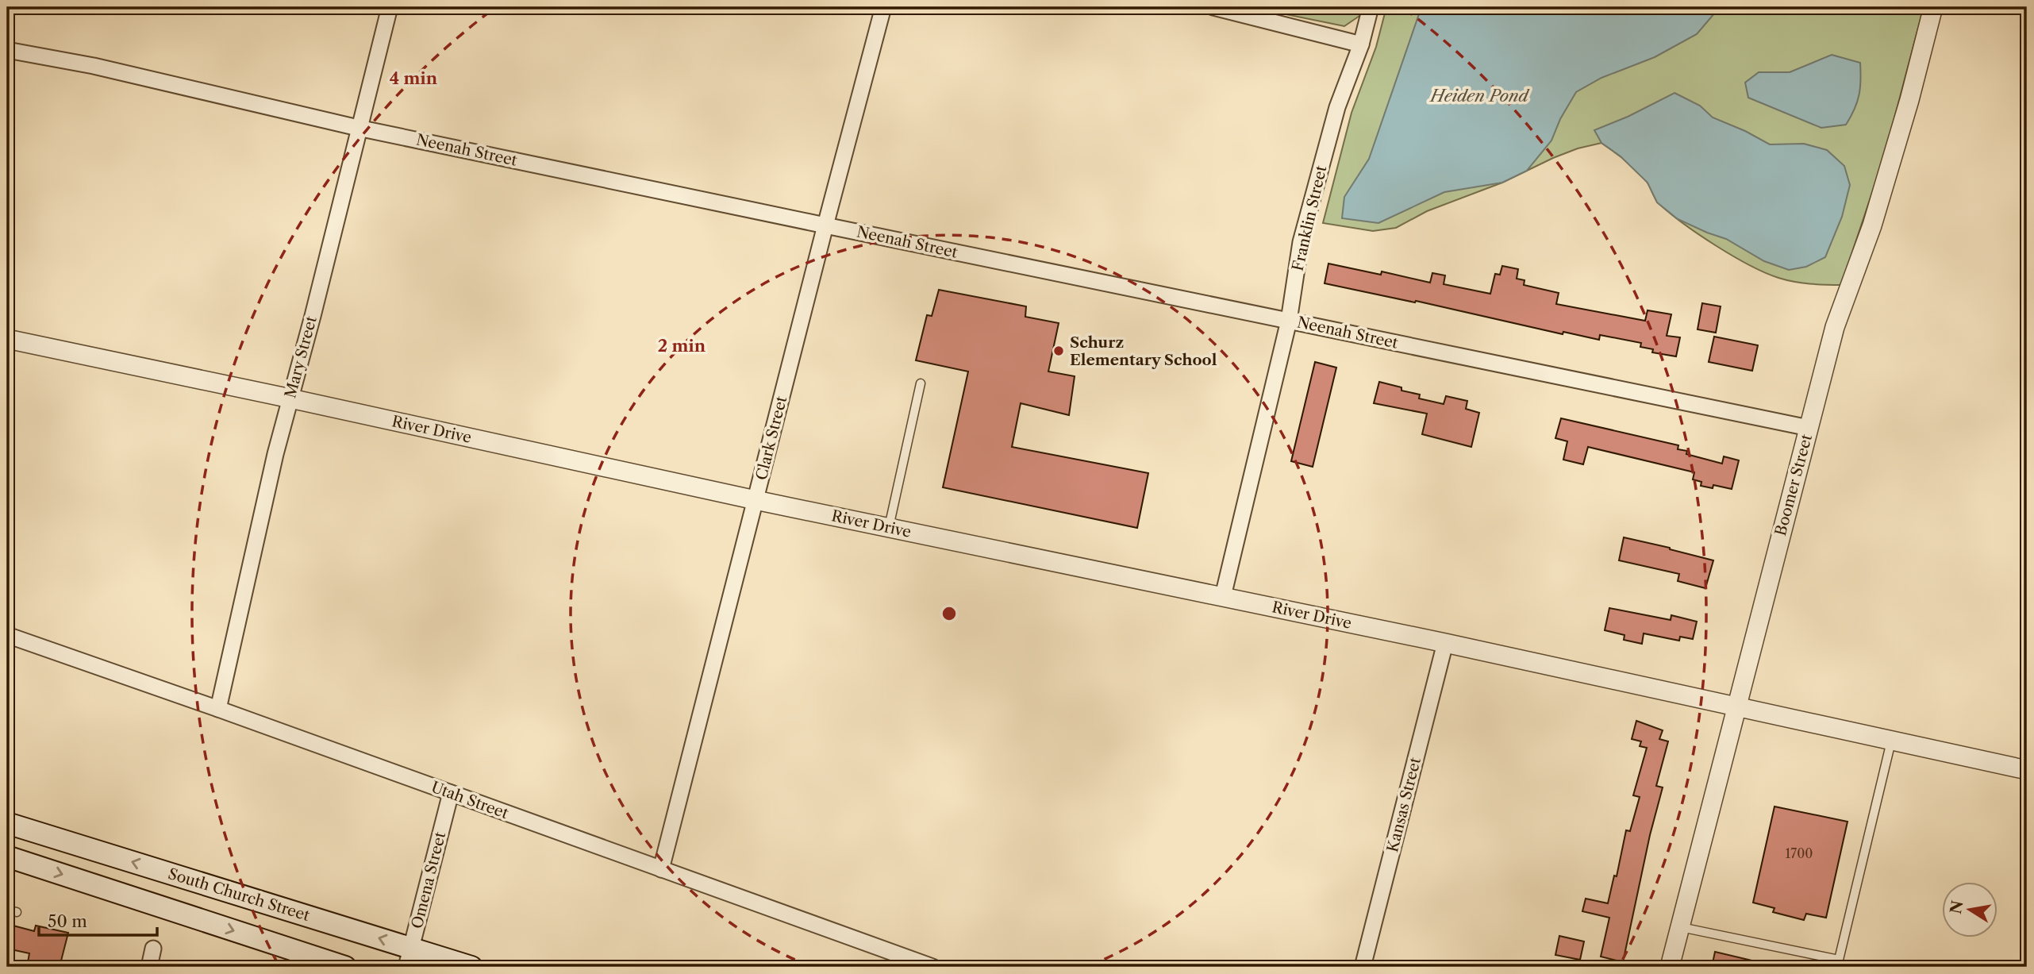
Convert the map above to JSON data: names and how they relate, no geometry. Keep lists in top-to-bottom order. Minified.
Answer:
{"streets":{"main road":["South Church Street"],"street":["Neenah Street","Franklin Street","Mary Street","River Drive","Clark Street","Boomer Street","Utah Street","Kansas Street","Omena Street"]},"crossings":[["Neenah Street","Franklin Street"],["Neenah Street","Mary Street"],["Neenah Street","Clark Street"],["Neenah Street","Boomer Street"],["Franklin Street","River Drive"],["Mary Street","River Drive"],["Mary Street","Utah Street"],["River Drive","Clark Street"],["River Drive","Boomer Street"],["River Drive","Kansas Street"],["Clark Street","Utah Street"],["Utah Street","Omena Street"],["Omena Street","South Church Street"]],"water":["Heiden Pond"],"places":["Schurz Elementary School"],"house_numbers":["1700"],"scale_bar":"50 m","north":"left","rings":["4 min","2 min"]}
